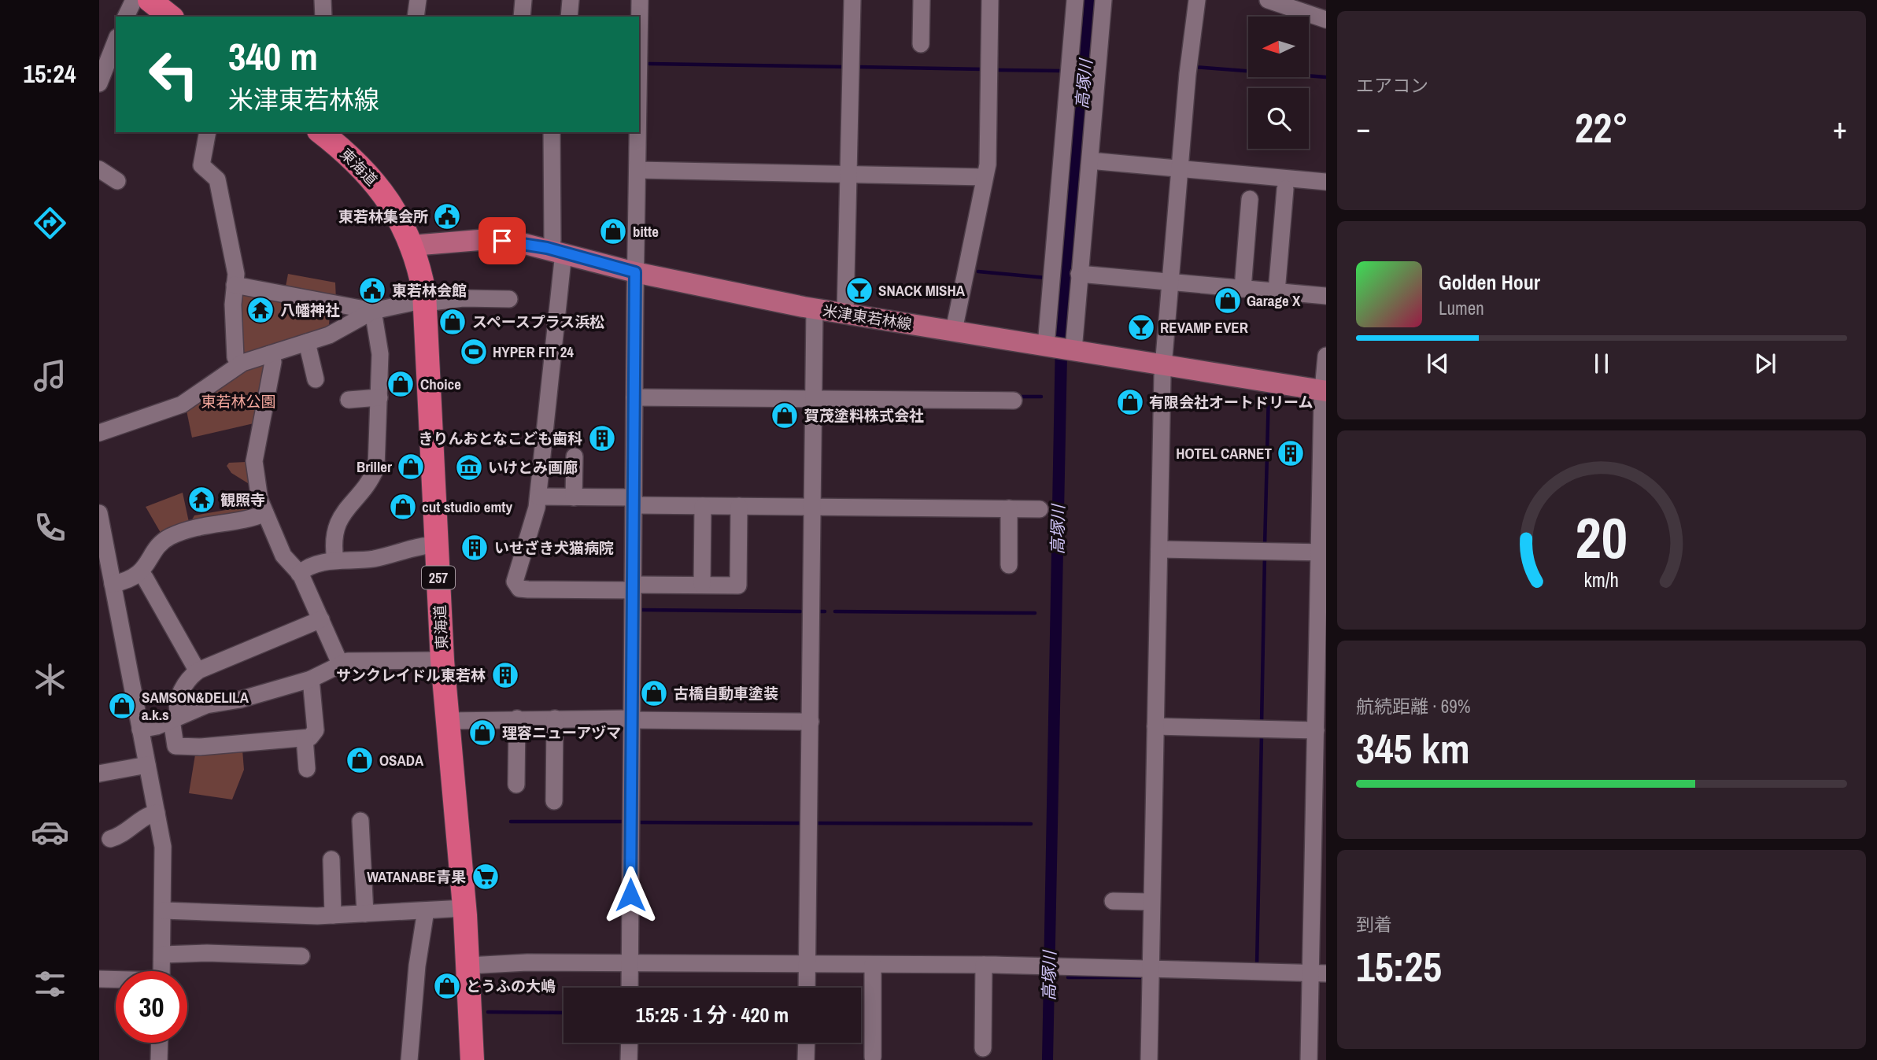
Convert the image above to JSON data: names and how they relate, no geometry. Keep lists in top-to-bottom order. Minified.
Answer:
{"streets":{"highway":["東海道","257"],"main road":["米津東若林線"]},"crossings":[["東海道","米津東若林線"]],"water":["高塚川"],"parks":["東若林公園"],"places":{"public building":["東若林集会所","東若林会館"],"shop":["bitte","Garage X","スペースプラス浜松","Choice","有限会社オートドリーム","賀茂塗料株式会社","Briller","cut studio emty","古橋自動車塗装","SAMSON&DELILA a.k.s","理容ニューアヅマ","OSADA","とうふの大嶋"],"bar":["SNACK MISHA","REVAMP EVER"],"temple":["八幡神社","観照寺"],"sports":["HYPER FIT 24"],"building":["きりんおとなこども歯科","HOTEL CARNET","いせざき犬猫病院","サンクレイドル東若林"],"museum":["いけとみ画廊"],"supermarket":["WATANABE青果"]},"north":"left","page":{"tabs":"15:24","tile":["エアコン",["航続距離 · 69%","345 km"],["到着","15:25"]],"turn":["340 m","米津東若林線"],"heat":["−","22°","+"],"song":["Golden Hour","Lumen"],"limit":"30","trip":"15:25 · 1 分 · 420 m","gauge":["20","km/h"]}}
